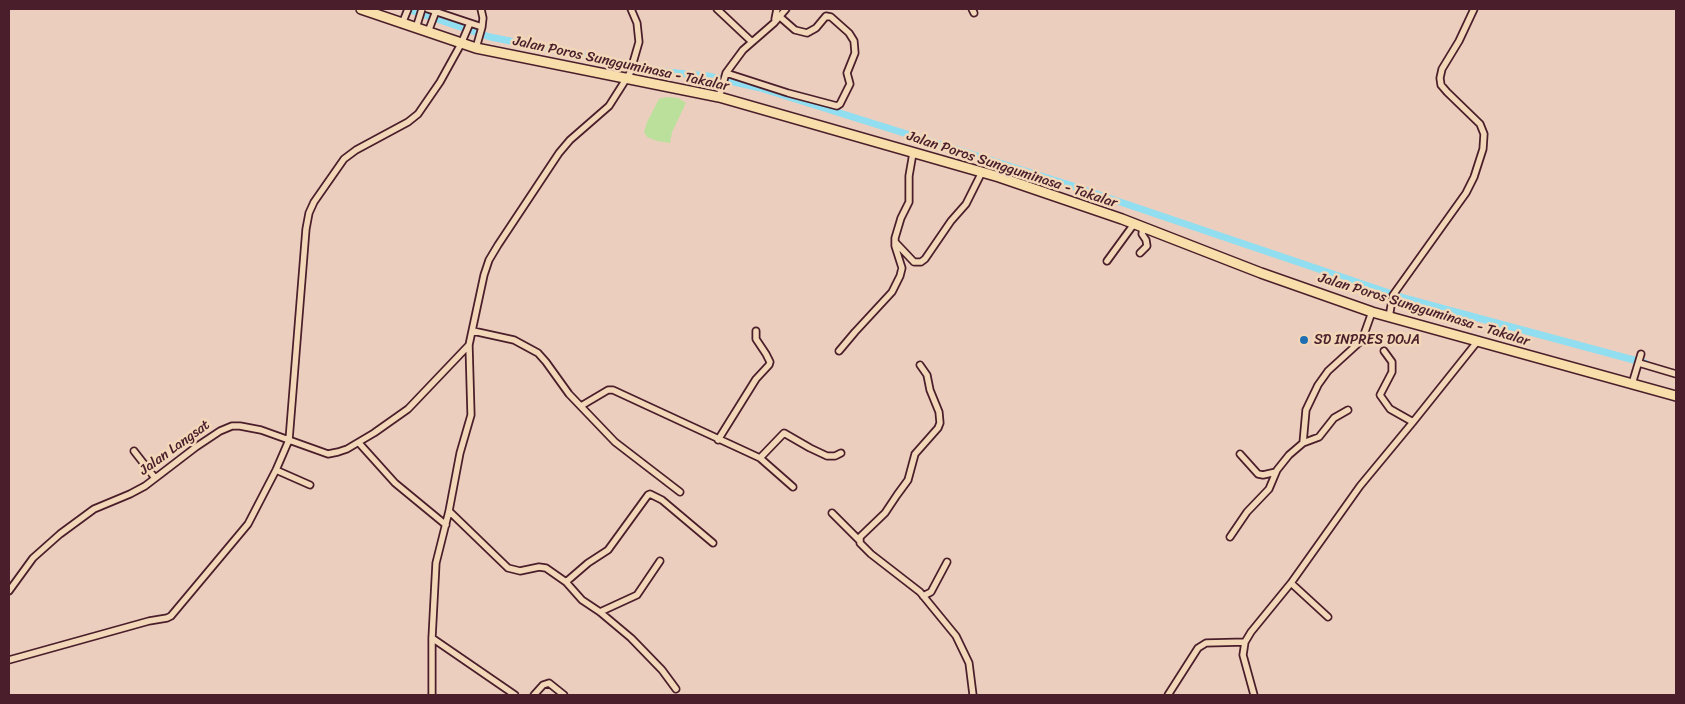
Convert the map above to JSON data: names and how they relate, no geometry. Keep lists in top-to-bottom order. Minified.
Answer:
{"streets":{"highway":["Jalan Poros Sungguminasa - Takalar"],"street":["Jalan Langsat"]},"places":["SD INPRES DOJA"]}
